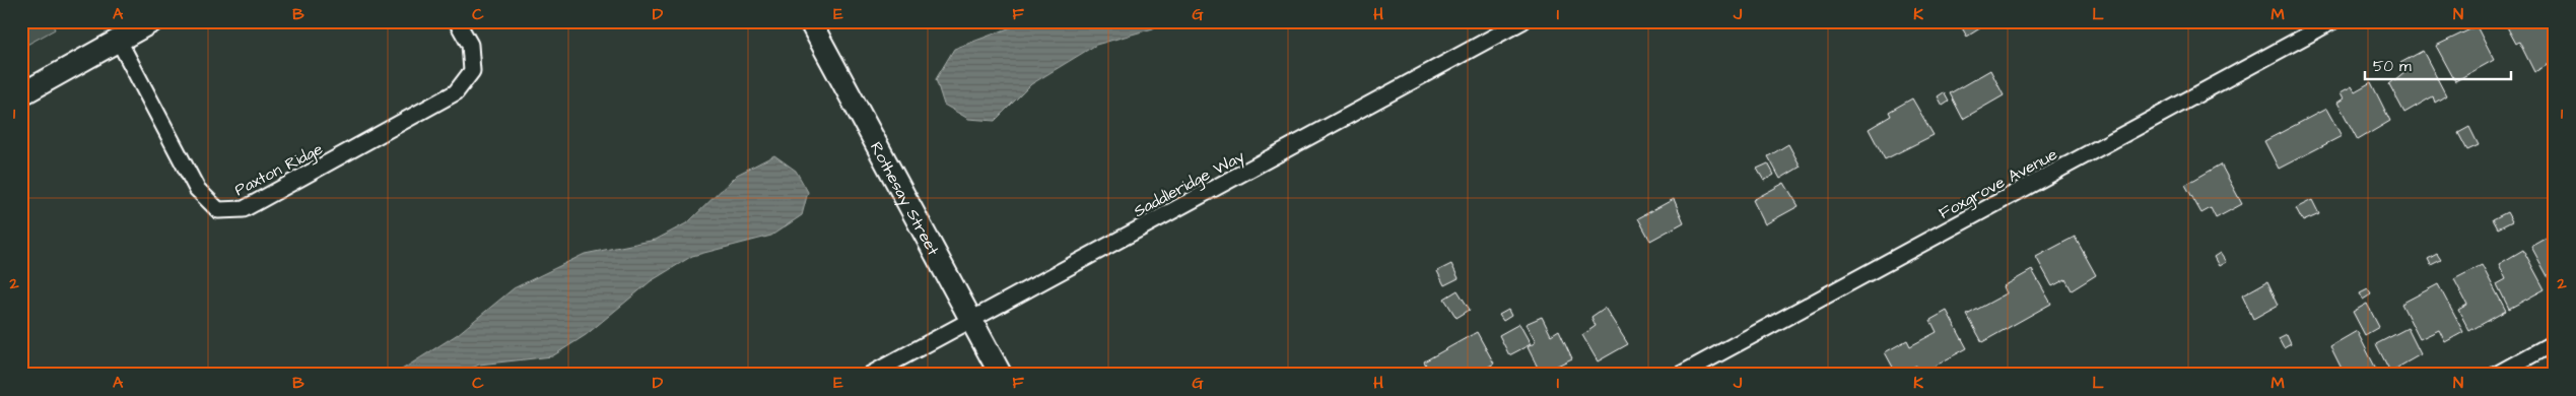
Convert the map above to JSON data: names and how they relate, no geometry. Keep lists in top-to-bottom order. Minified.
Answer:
{"streets":{"street":["Paxton Ridge","Saddleridge Way","Foxgrove Avenue","Rothesay Street"]},"crossings":[["Saddleridge Way","Rothesay Street"]],"scale_bar":"50 m","grid":{"columns":["A","B","C","D","E","F","G","H","I","J","K","L","M","N"],"rows":["1","2"]}}
